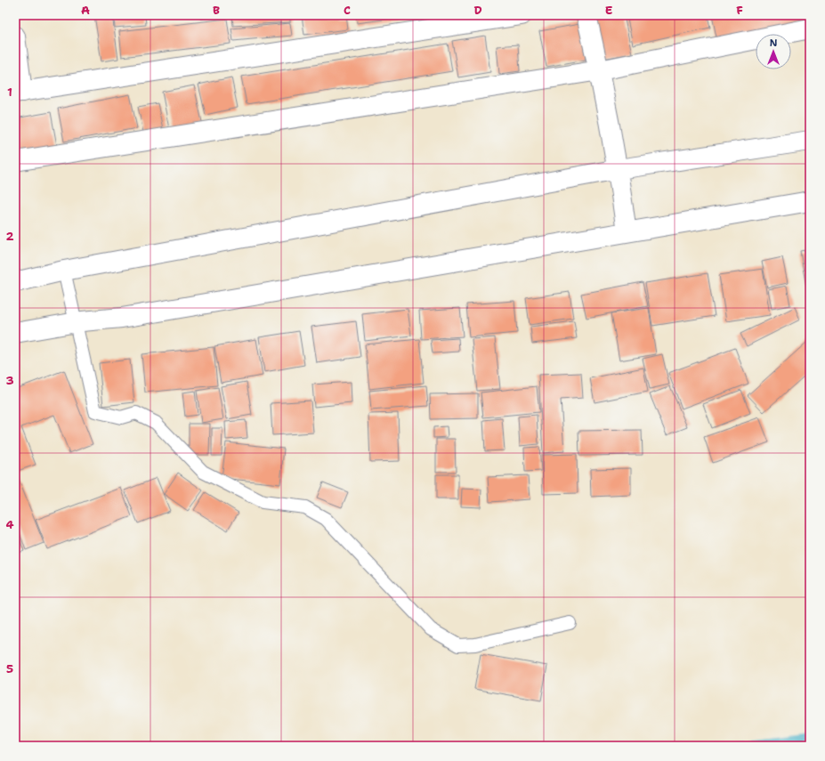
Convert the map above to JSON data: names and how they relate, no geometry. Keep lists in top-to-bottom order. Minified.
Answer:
{"north":"top","grid":{"columns":["A","B","C","D","E","F"],"rows":["1","2","3","4","5"]}}
